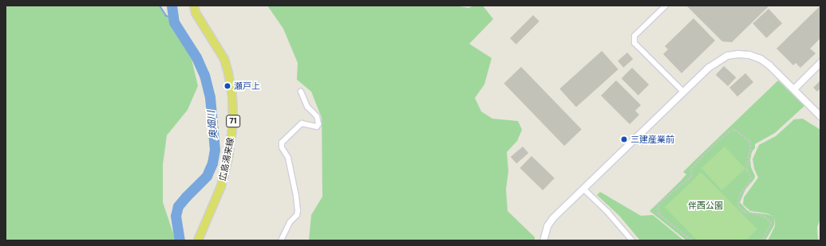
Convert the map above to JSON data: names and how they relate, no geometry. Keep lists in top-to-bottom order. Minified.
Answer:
{"streets":{"main road":["71","広島湯来線"]},"water":["奥畑川"],"parks":["伴西公園"],"places":["瀬戸上","三建産業前"]}
